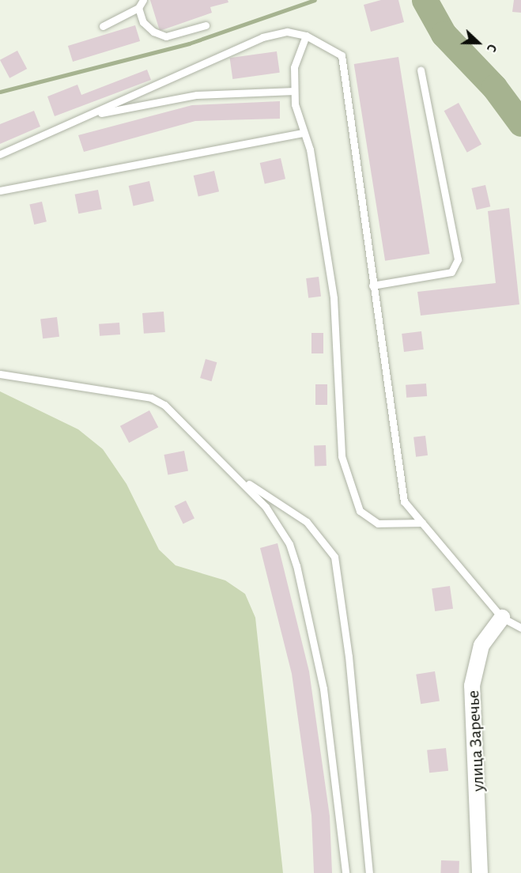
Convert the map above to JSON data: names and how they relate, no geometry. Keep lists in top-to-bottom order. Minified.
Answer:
{"streets":{"street":["улица Заречье"]},"north":"right"}
